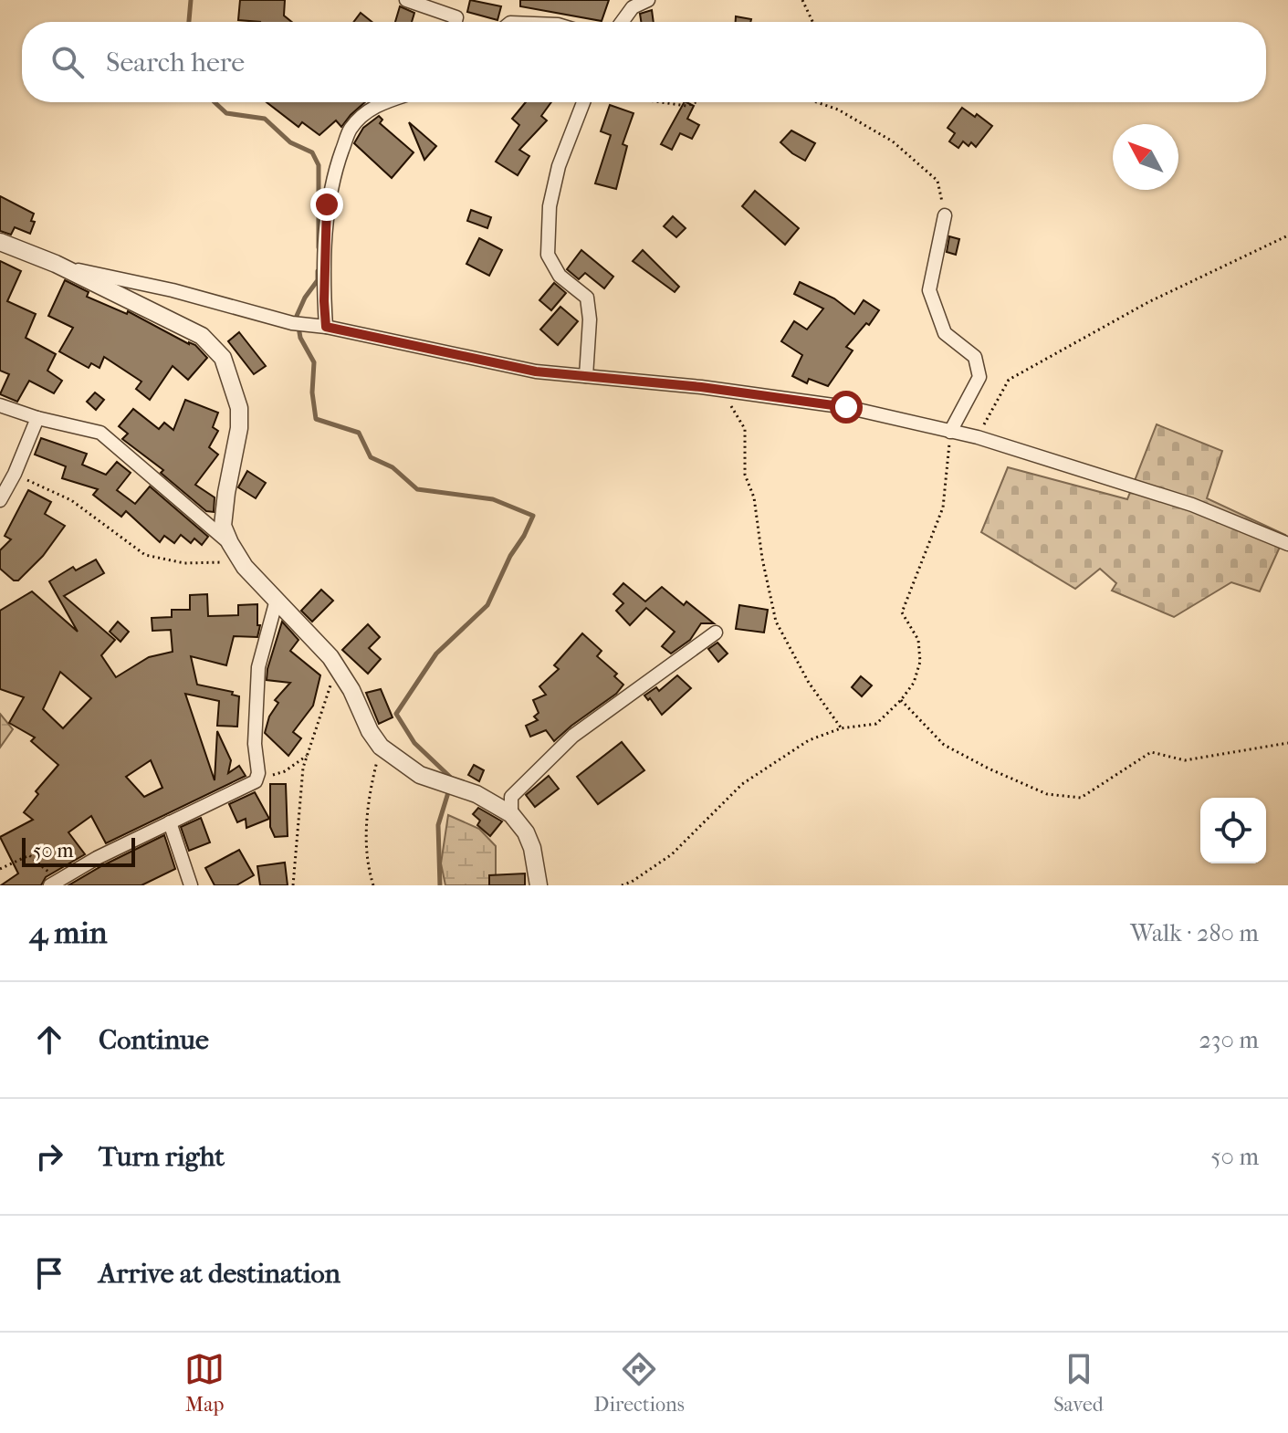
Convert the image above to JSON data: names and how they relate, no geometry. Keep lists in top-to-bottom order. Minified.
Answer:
{"scale_bar":"50 m","north":"top left","page":{"search":"Search here","scale":"50 m","heading":["4 min","Walk · 280 m"],"list":[["Continue","230 m"],["Turn right","50 m"],"Arrive at destination"],"nav":["Map","Directions","Saved"]}}
